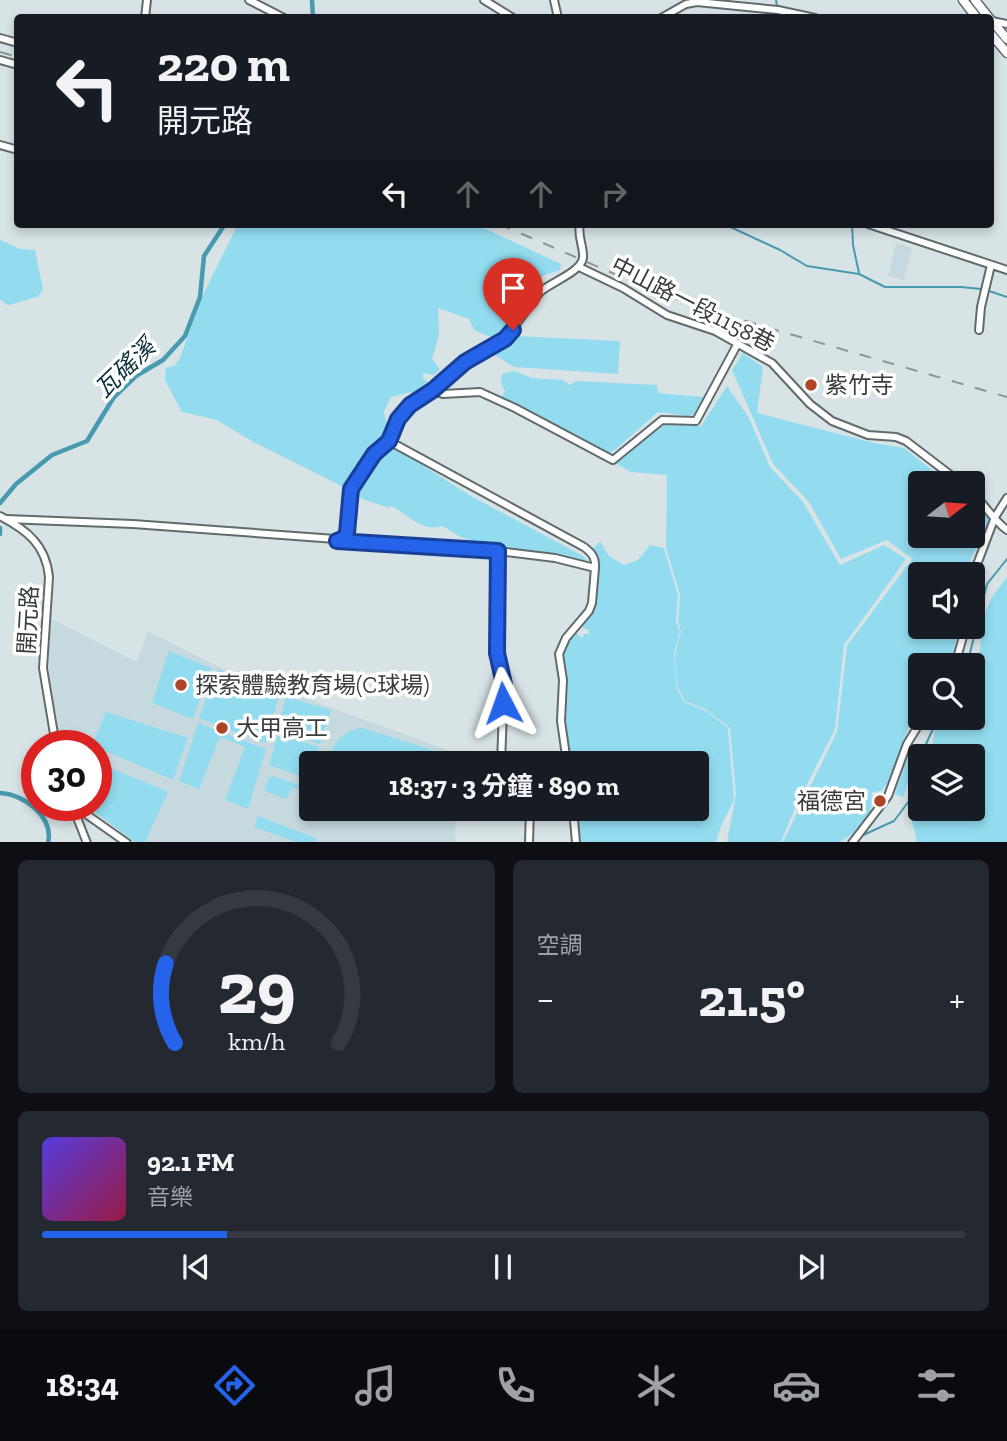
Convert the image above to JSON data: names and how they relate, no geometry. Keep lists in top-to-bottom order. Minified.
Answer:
{"streets":{"street":["中山路一段1158巷","開元路"]},"water":["瓦磘溪"],"places":["紫竹寺","探索體驗教育場(C球場)","大甲高工","福德宮"],"north":"right","page":{"turn":["220 m","開元路"],"limit":"30","trip":"18:37 · 3 分鐘 · 890 m","tile":"空調","heat":["−","21.5°","+"],"song":["92.1 FM","音樂"],"tabs":"18:34","gauge":["29","km/h"]}}
